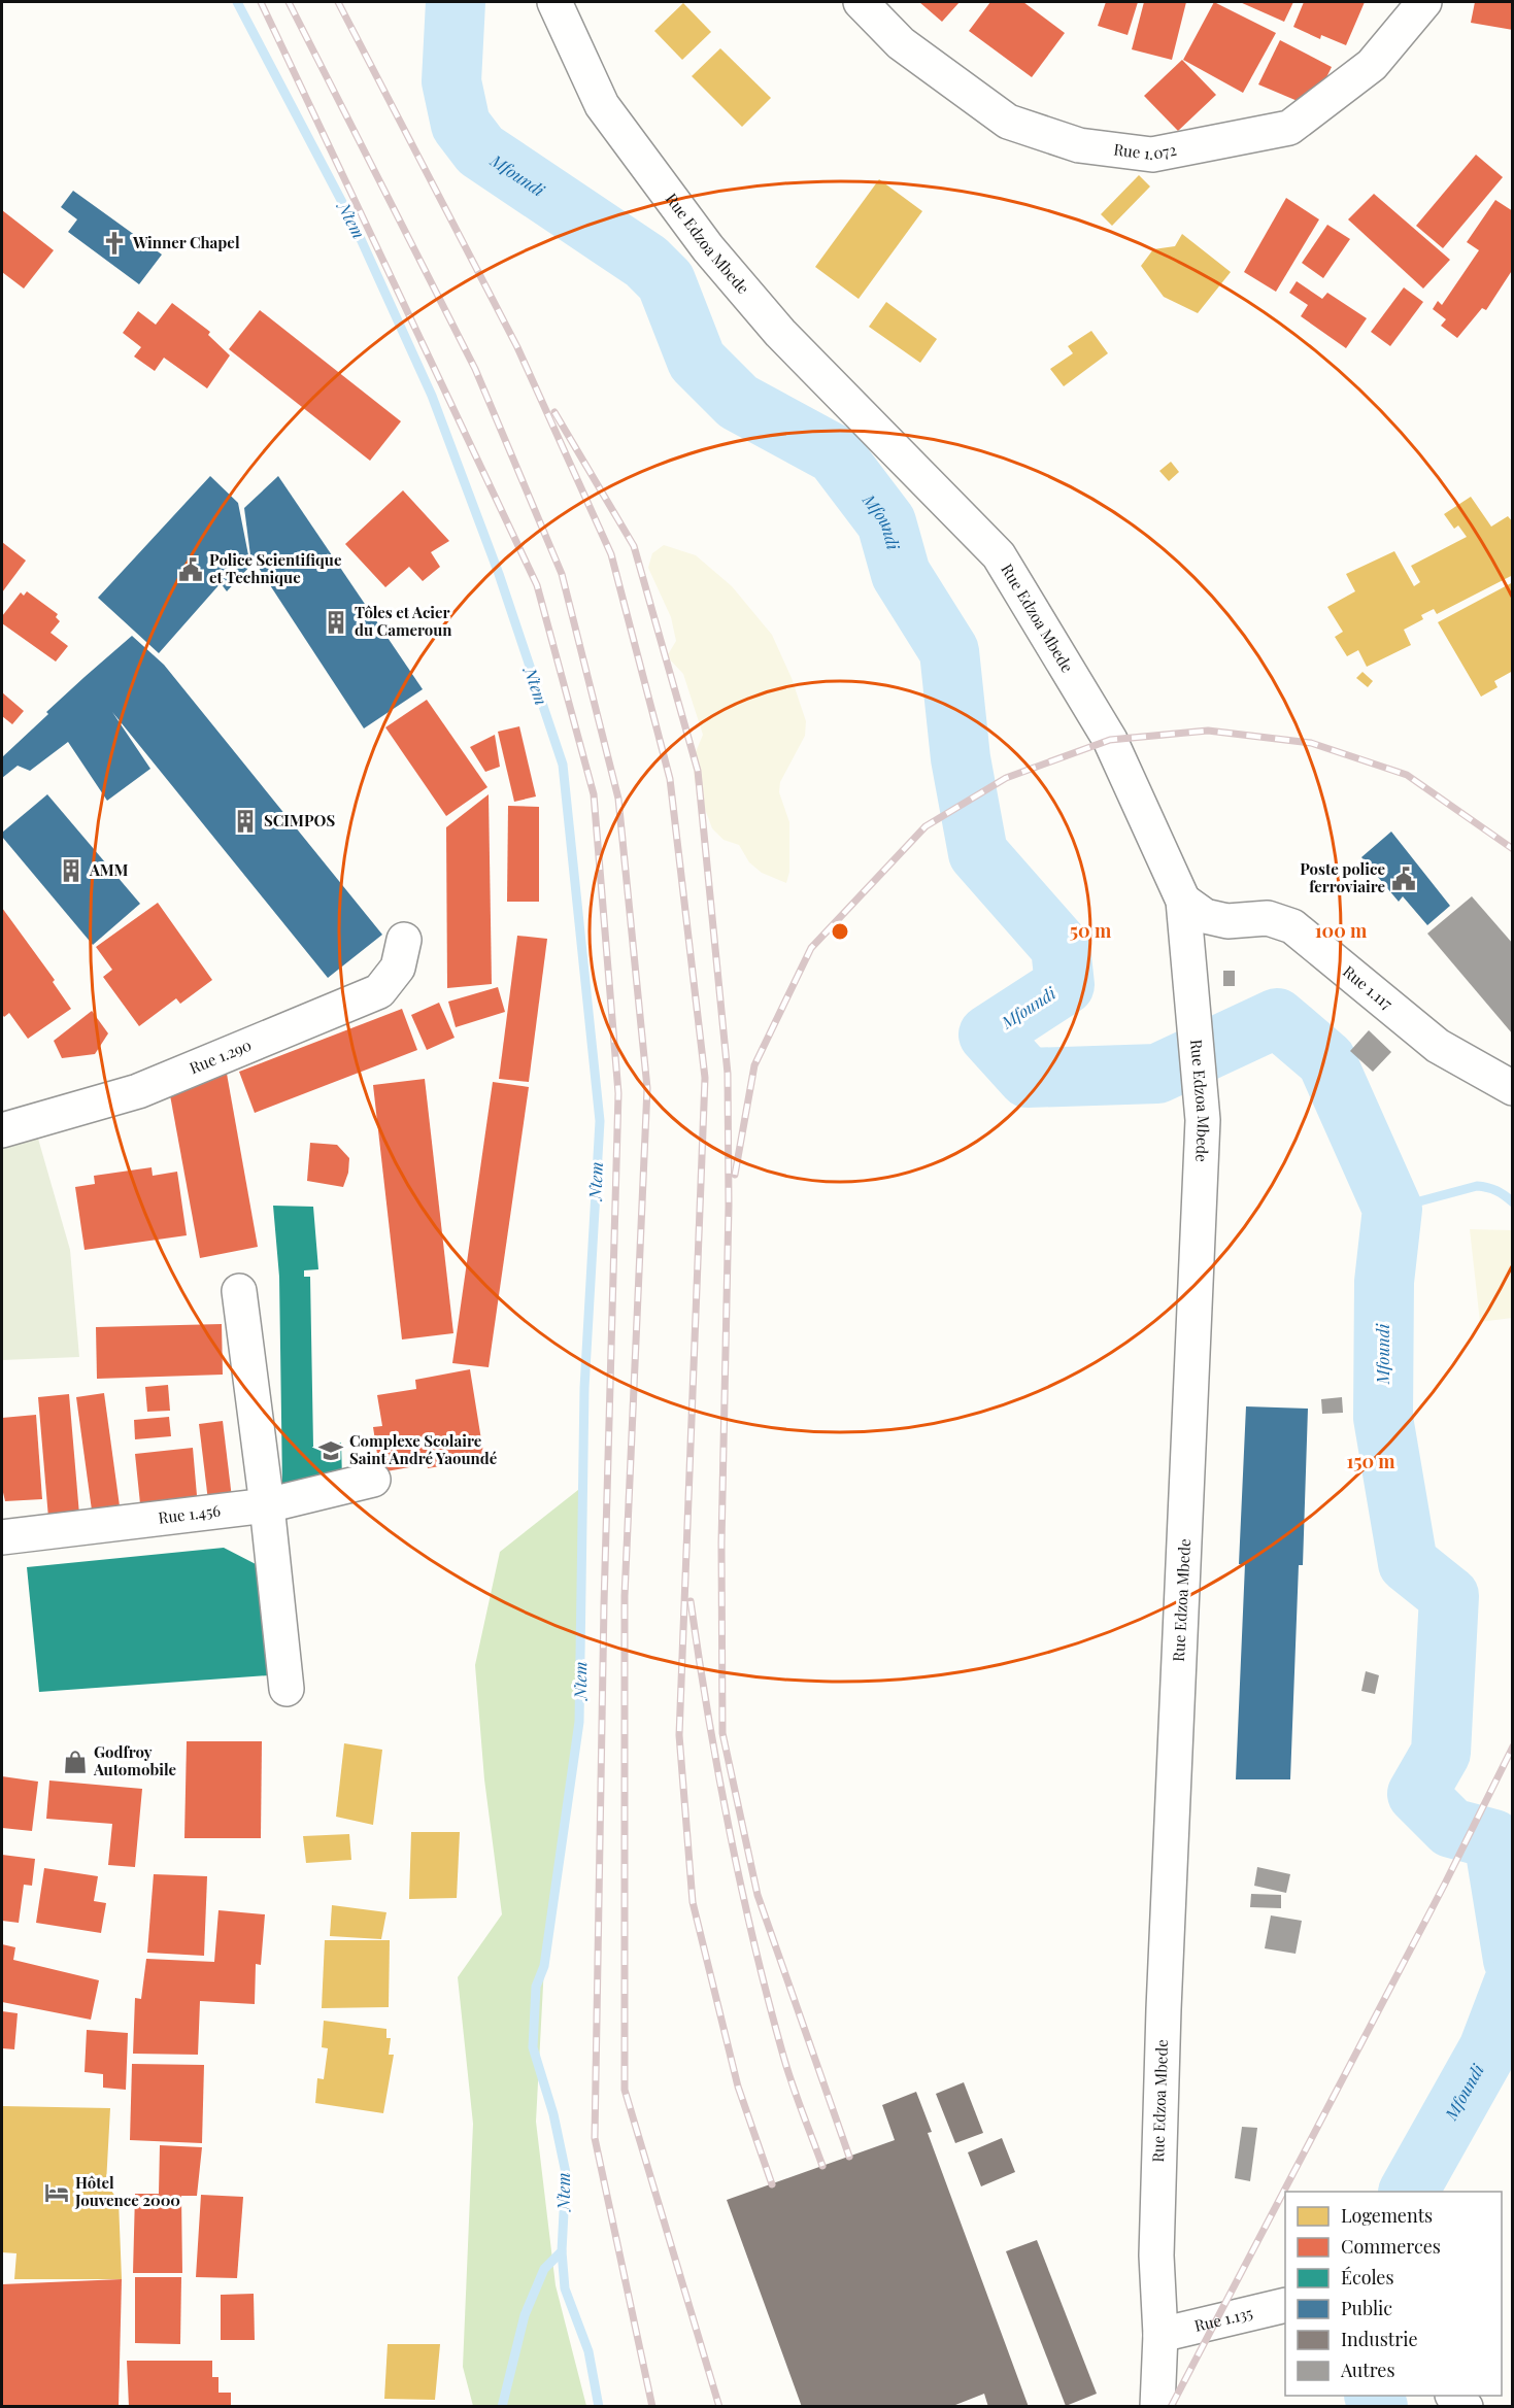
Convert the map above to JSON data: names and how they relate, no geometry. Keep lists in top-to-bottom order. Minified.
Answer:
{"streets":{"street":["Rue 1.072","Rue Edzoa Mbede","Rue 1.117","Rue 1.290","Rue 1.456","Rue 1.135"]},"crossings":[["Rue Edzoa Mbede","Rue 1.117"],["Rue Edzoa Mbede","Rue 1.135"]],"water":["Mfoundi","Ntem"],"places":{"church":["Winner Chapel"],"public building":["Police Scientifique et Technique","Poste police ferroviaire"],"building":["Tôles et Acier du Cameroun","SCIMPOS","AMM"],"school or university":["Complexe Scolaire Saint André Yaoundé"],"shop":["Godfroy Automobile"],"hotel":["Hôtel Jouvence 2000"]},"legend":["Logements","Commerces","Écoles","Public","Industrie","Autres"],"rings":["50 m","100 m","150 m"]}
